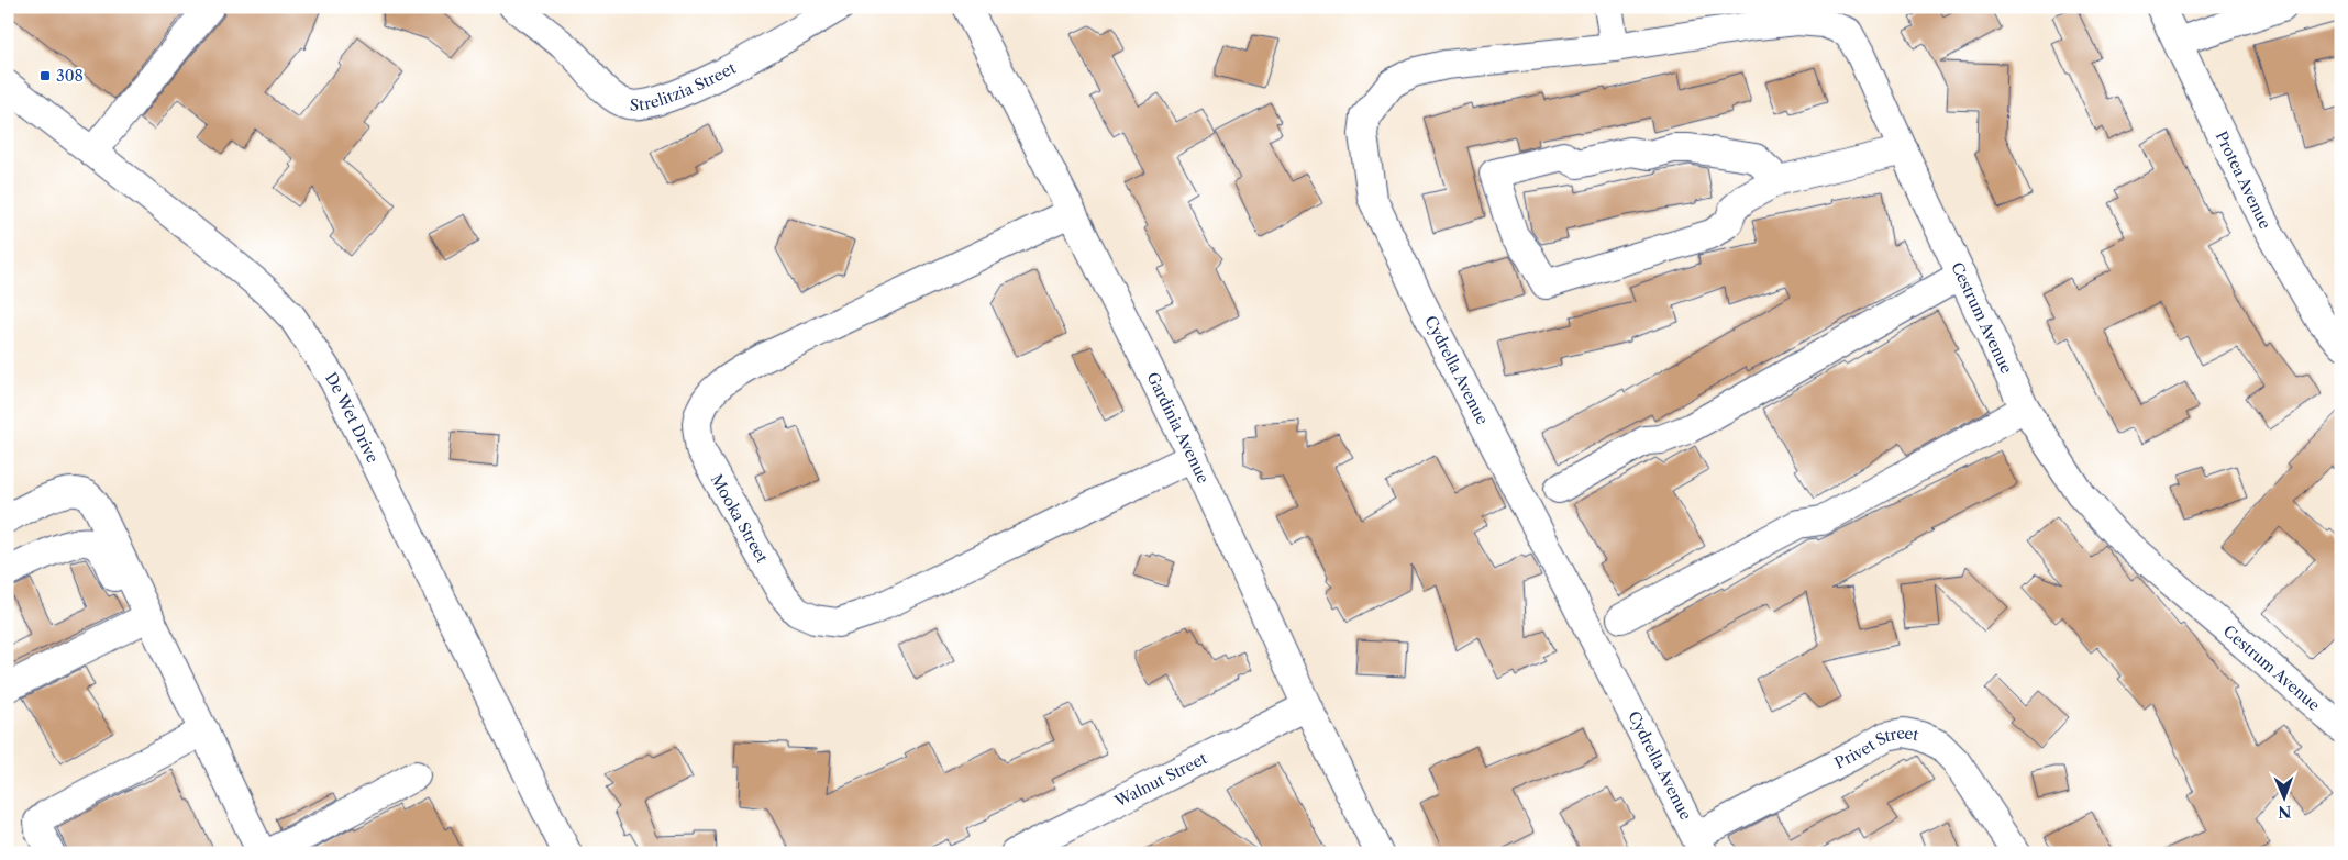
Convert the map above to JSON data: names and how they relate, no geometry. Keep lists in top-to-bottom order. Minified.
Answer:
{"streets":{"street":["Strelitzia Street","Protea Avenue","Cestrum Avenue","Cydrella Avenue","De Wet Drive","Gardinia Avenue","Mooka Street","Privet Street","Walnut Street"]},"crossings":[["Cestrum Avenue","Cydrella Avenue"],["Cydrella Avenue","Privet Street"],["Gardinia Avenue","Mooka Street"],["Gardinia Avenue","Walnut Street"]],"places":{"transit":["308"]},"north":"bottom"}
